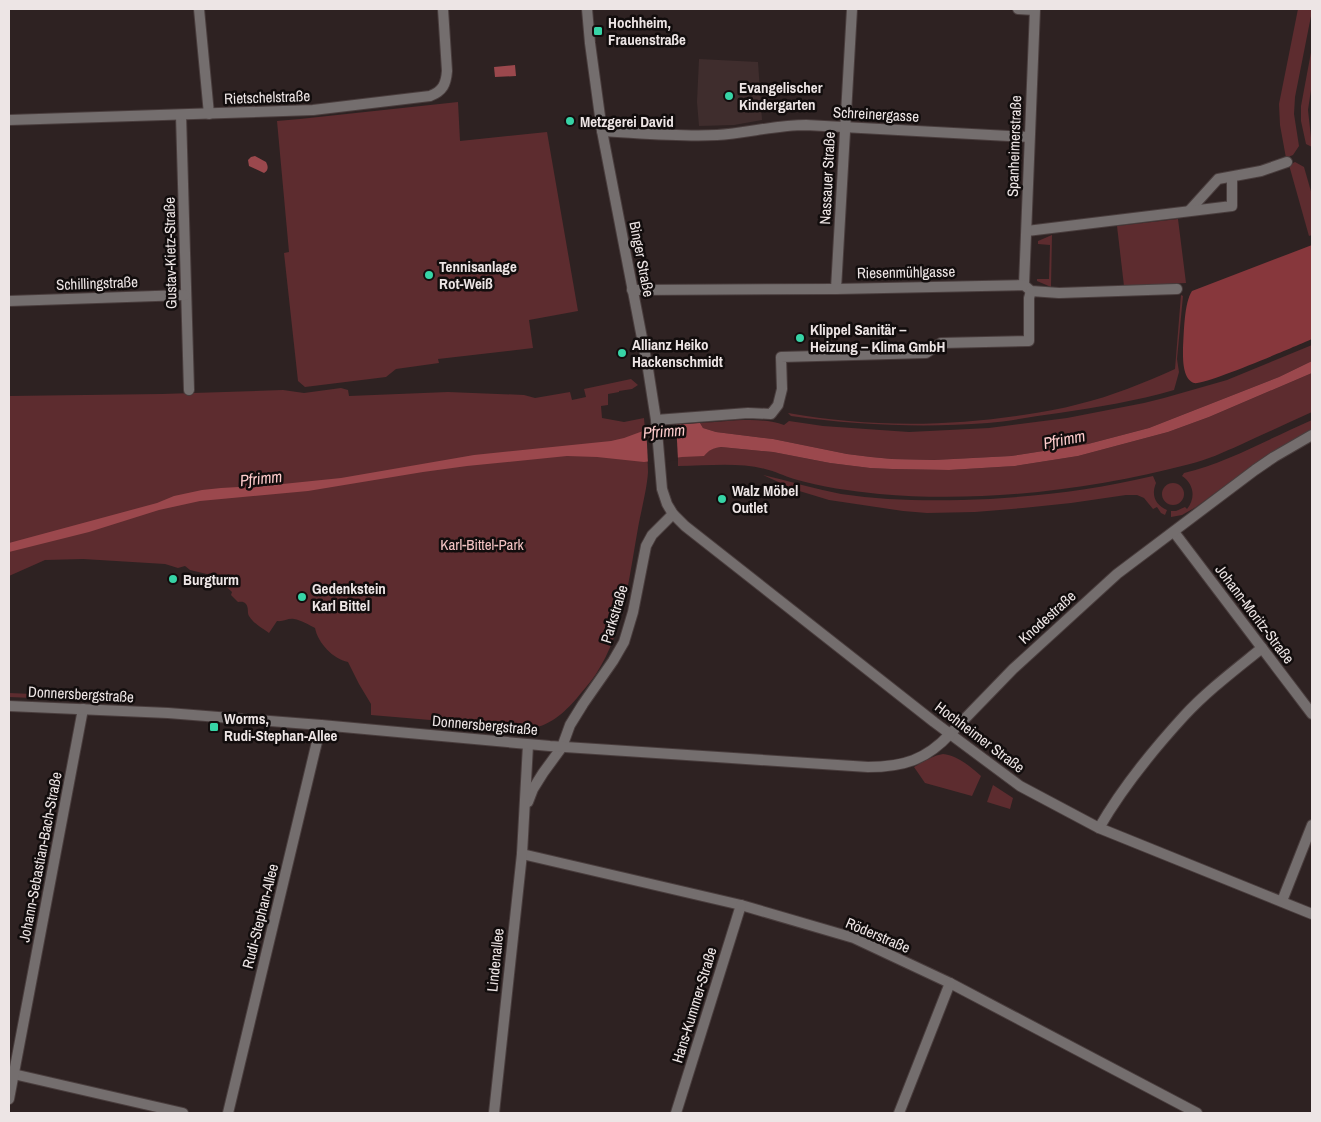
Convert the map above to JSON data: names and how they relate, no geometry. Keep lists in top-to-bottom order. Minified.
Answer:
{"streets":{"street":["Rietschelstraße","Schreinergasse","Spanheimerstraße","Nassauer Straße","Gustav-Kietz-Straße","Binger Straße","Riesenmühlgasse","Schillingstraße","Parkstraße","Johann-Moritz-Straße","Knodestraße","Donnersbergstraße","Hochheimer Straße","Johann-Sebastian-Bach-Straße","Rudi-Stephan-Allee","Röderstraße","Lindenallee","Hans-Kummer-Straße"]},"crossings":[["Rietschelstraße","Gustav-Kietz-Straße"],["Schreinergasse","Spanheimerstraße"],["Schreinergasse","Nassauer Straße"],["Schreinergasse","Binger Straße"],["Spanheimerstraße","Binger Straße"],["Spanheimerstraße","Riesenmühlgasse"],["Nassauer Straße","Riesenmühlgasse"],["Gustav-Kietz-Straße","Schillingstraße"],["Binger Straße","Riesenmühlgasse"],["Binger Straße","Parkstraße"],["Binger Straße","Hochheimer Straße"],["Parkstraße","Donnersbergstraße"],["Parkstraße","Hochheimer Straße"],["Parkstraße","Lindenallee"],["Johann-Moritz-Straße","Knodestraße"],["Knodestraße","Donnersbergstraße"],["Knodestraße","Hochheimer Straße"],["Donnersbergstraße","Hochheimer Straße"],["Donnersbergstraße","Johann-Sebastian-Bach-Straße"],["Donnersbergstraße","Rudi-Stephan-Allee"],["Donnersbergstraße","Lindenallee"],["Röderstraße","Lindenallee"],["Röderstraße","Hans-Kummer-Straße"]],"water":["Pfrimm"],"parks":["Karl-Bittel-Park"],"places":{"transit":["Hochheim, Frauenstraße","Worms, Rudi-Stephan-Allee"],"other":["Evangelischer Kindergarten","Metzgerei David","Tennisanlage Rot-Weiß","Klippel Sanitär – Heizung – Klima GmbH","Allianz Heiko Hackenschmidt","Walz Möbel Outlet","Burgturm","Gedenkstein Karl Bittel"]}}
